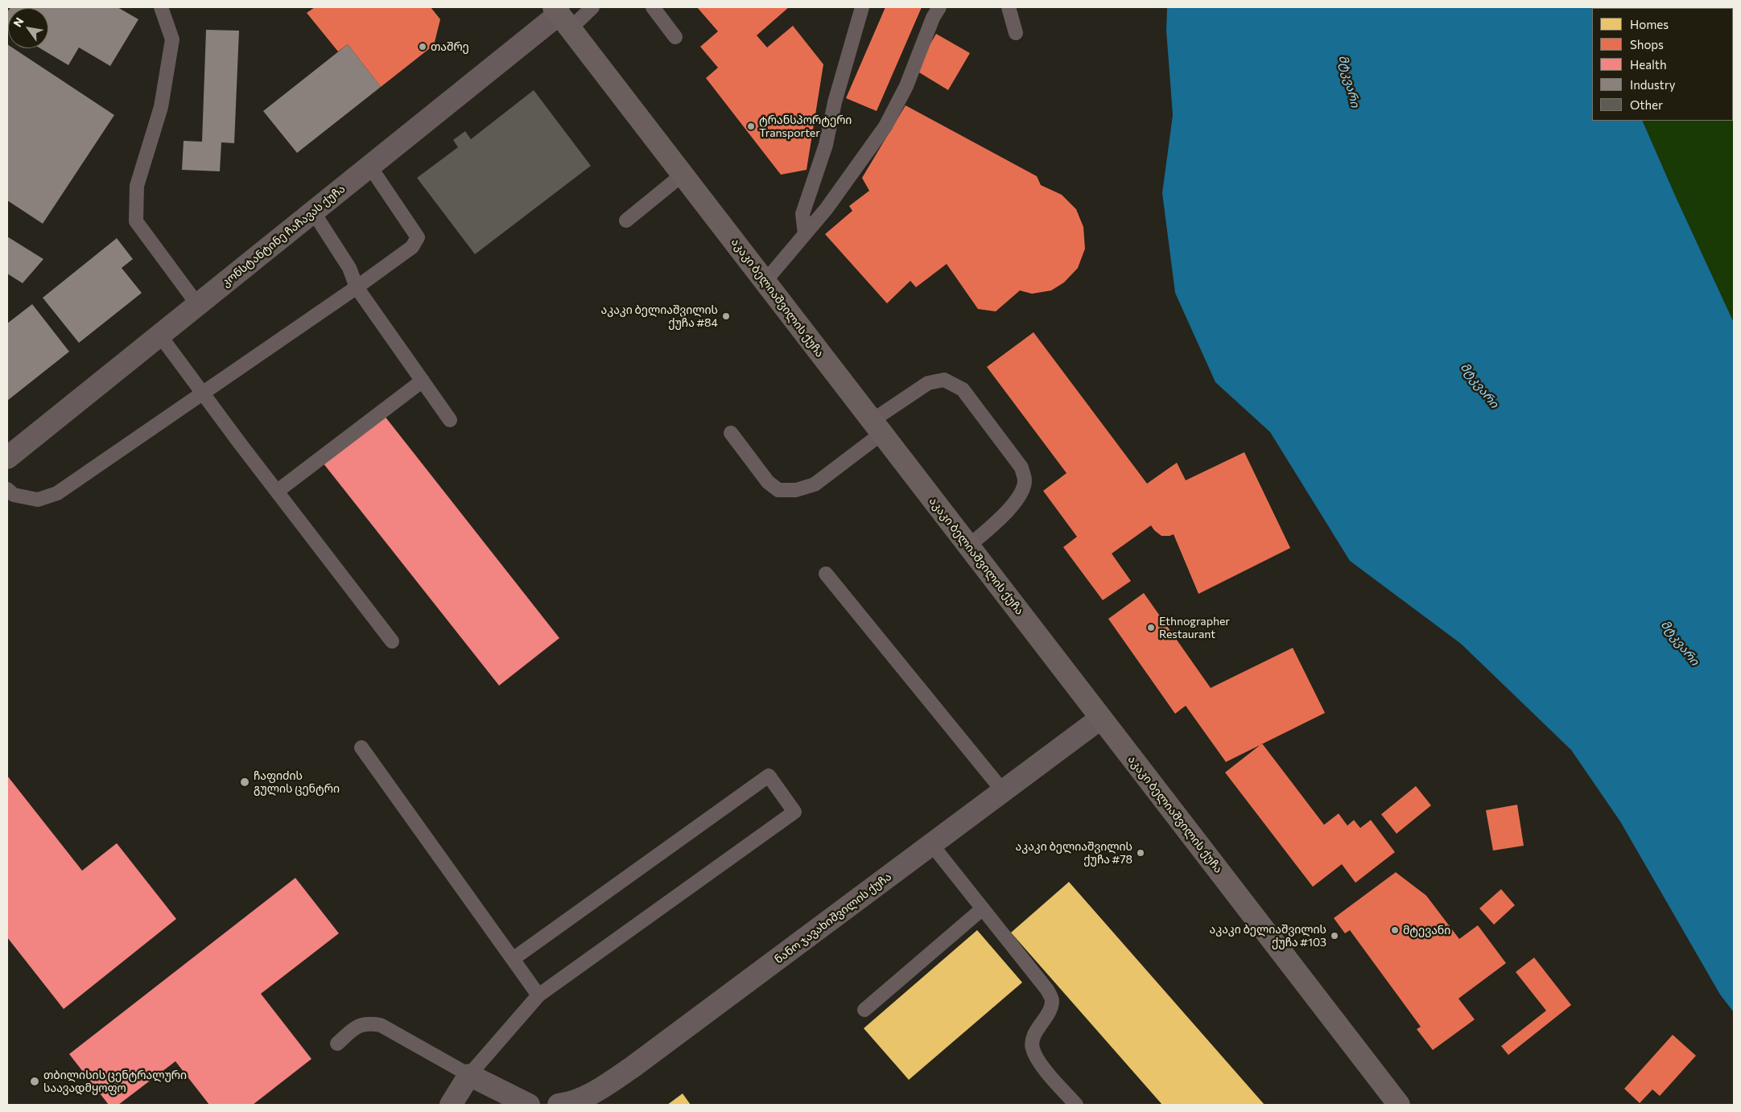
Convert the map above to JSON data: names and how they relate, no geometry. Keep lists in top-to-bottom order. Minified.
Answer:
{"streets":{"main road":["აკაკი ბელიაშვილის ქუჩა"],"street":["კონსტანტინე ჩაჩავას ქუჩა","ნანო ჯავახიშვილის ქუჩა"]},"crossings":[["კონსტანტინე ჩაჩავას ქუჩა","აკაკი ბელიაშვილის ქუჩა"],["აკაკი ბელიაშვილის ქუჩა","ნანო ჯავახიშვილის ქუჩა"]],"water":["მტკვარი"],"places":["თაშრე","ტრანსპორტერი Transporter","აკაკი ბელიაშვილის ქუჩა #84","Ethnographer Restaurant","ჩაფიძის გულის ცენტრი","აკაკი ბელიაშვილის ქუჩა #78","მტევანი","აკაკი ბელიაშვილის ქუჩა #103","თბილისის ცენტრალური საავადმყოფო"],"legend":["Homes","Shops","Health","Industry","Other"],"north":"top left"}
